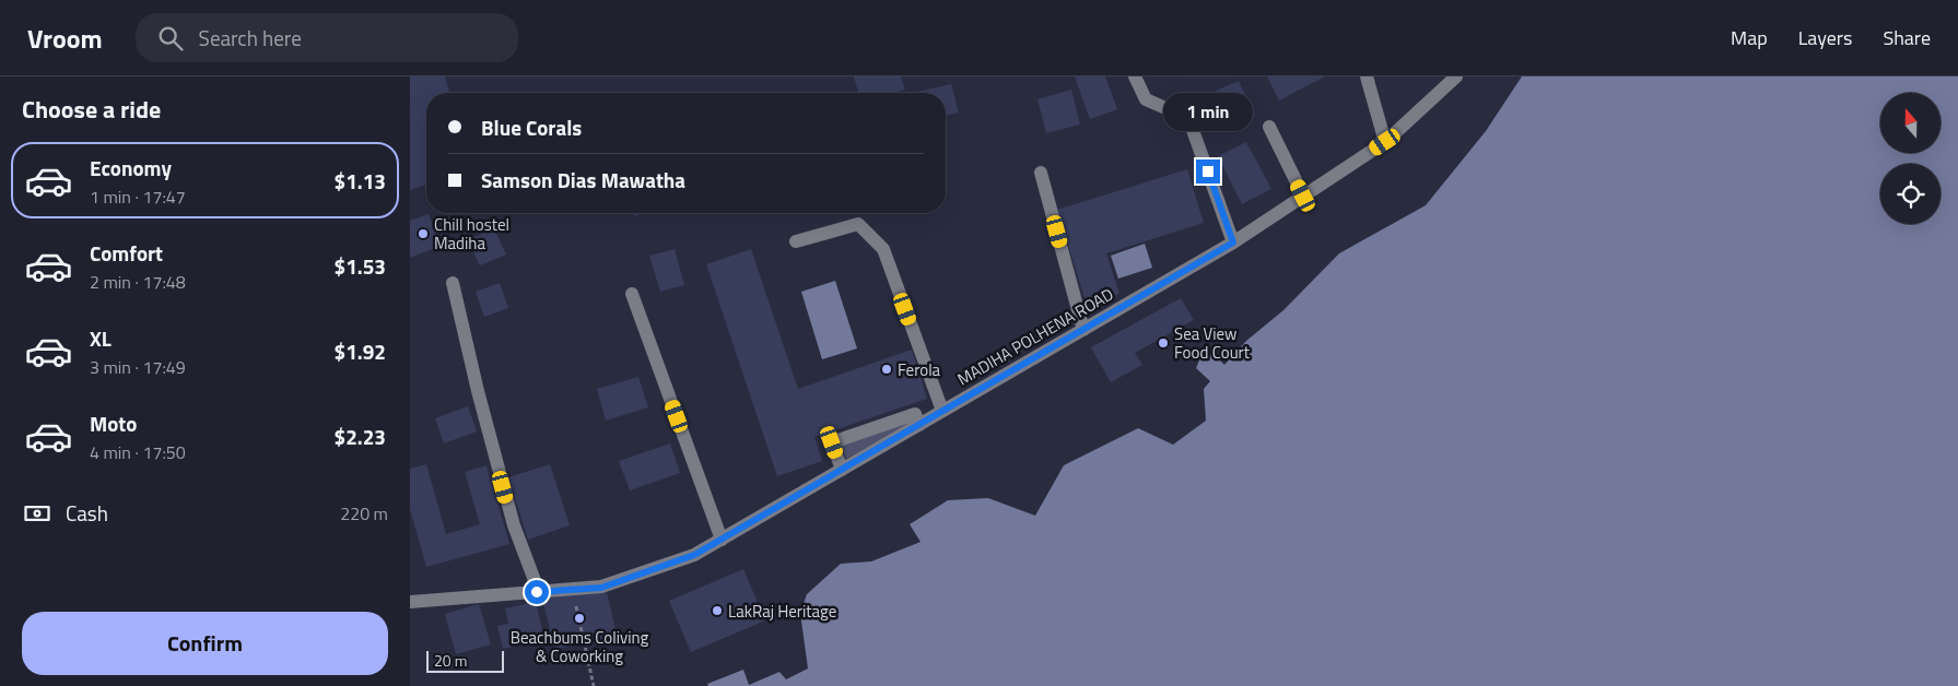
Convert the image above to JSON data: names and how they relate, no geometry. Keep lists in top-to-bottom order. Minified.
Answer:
{"streets":{"street":["MADIHA POLHENA ROAD"]},"places":["Chill hostel Madiha","Sea View Food Court","Ferola","LakRaj Heritage","Beachbums Coliving & Coworking"],"scale_bar":"20 m","north":"top","page":{"header":"Vroom","search":"Search here","nav":["Map","Layers","Share"],"heading":"Choose a ride","bubble":"1 min","banner":["Blue Corals","Samson Dias Mawatha"],"list":[{"name":"Economy","note":"1 min · 17:47","value":"$1.13"},{"name":"Comfort","note":"2 min · 17:48","value":"$1.53"},{"name":"XL","note":"3 min · 17:49","value":"$1.92"},{"name":"Moto","note":"4 min · 17:50","value":"$2.23"}],"pay":["Cash","220 m"],"buttons":"Confirm","scale":"20 m"}}
